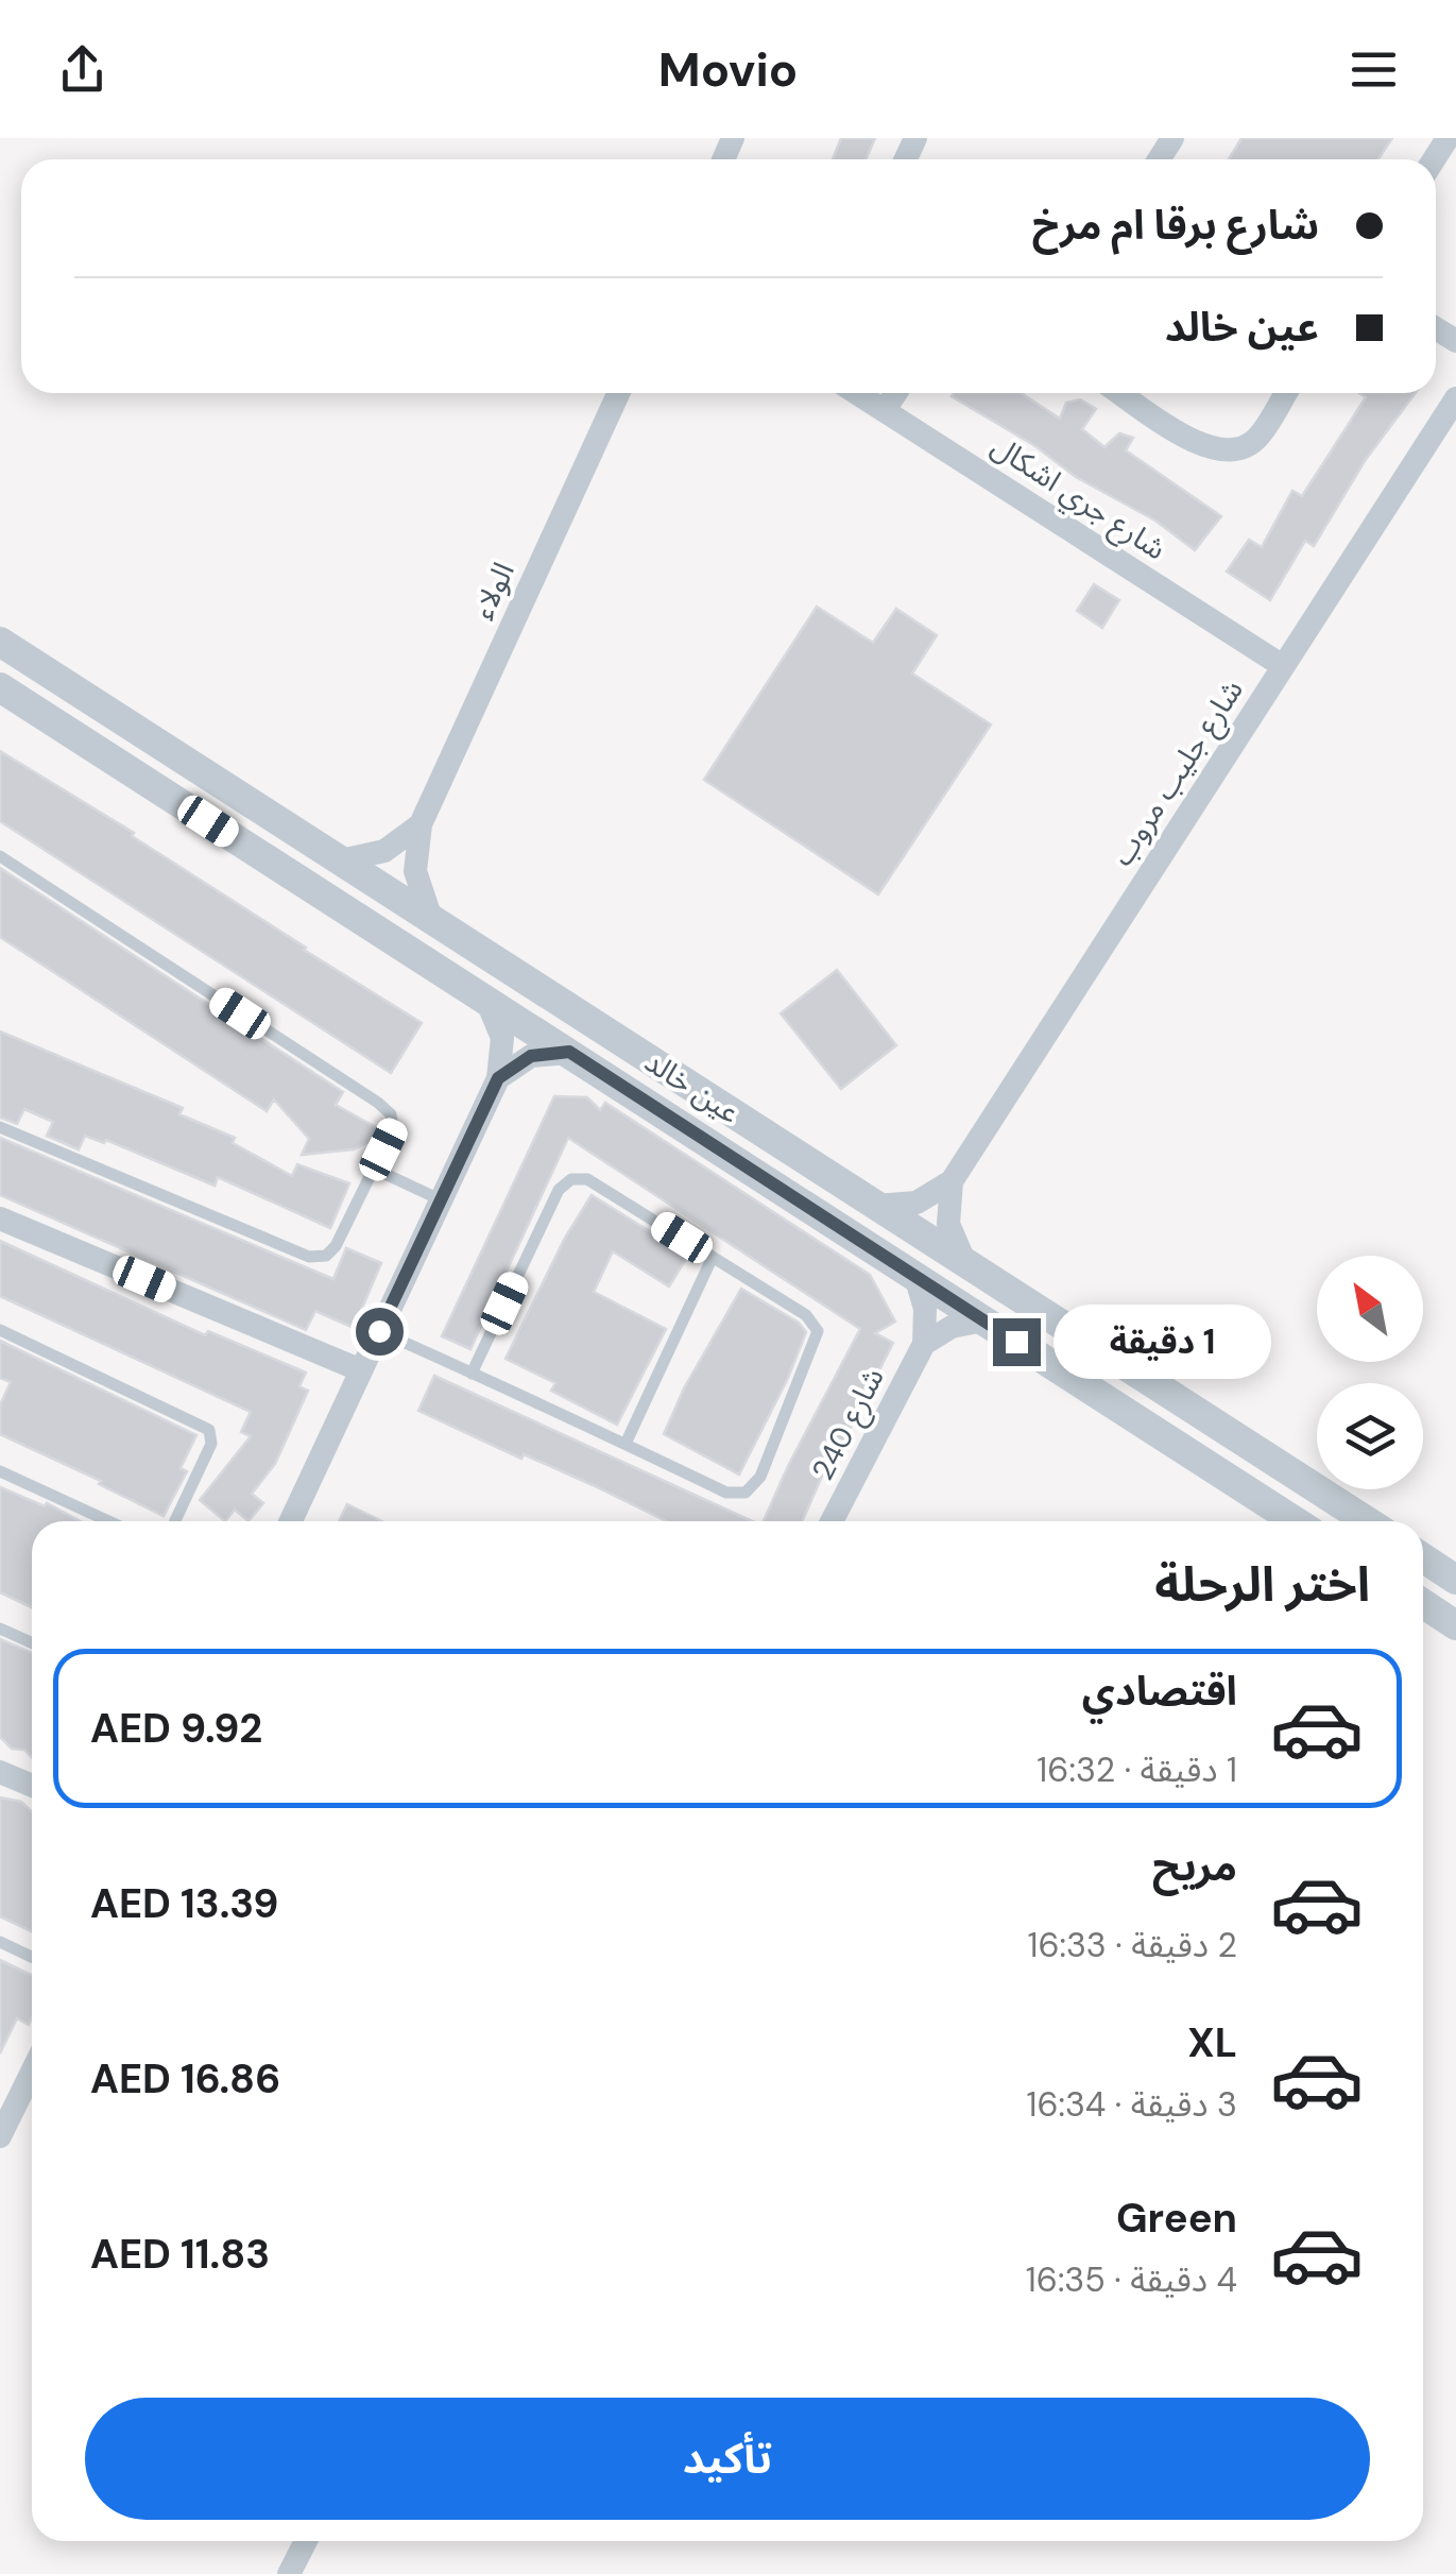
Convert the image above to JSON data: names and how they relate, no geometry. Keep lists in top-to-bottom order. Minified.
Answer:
{"streets":{"street":["شارع جري اشكال","الولاء","شارع جليب مروب","عين خالد","شارع 240"]},"crossings":[["شارع جري اشكال","شارع جليب مروب"],["الولاء","عين خالد"]],"north":"top left","page":{"header":"Movio","banner":["شارع برقا ام مرخ","عين خالد"],"bubble":"1 دقيقة","heading":"اختر الرحلة","list":[{"name":"اقتصادي","note":"1 دقيقة · 16:32","value":"AED 9.92"},{"name":"مريح","note":"2 دقيقة · 16:33","value":"AED 13.39"},{"name":"XL","note":"3 دقيقة · 16:34","value":"AED 16.86"},{"name":"Green","note":"4 دقيقة · 16:35","value":"AED 11.83"}],"buttons":"تأكيد"}}
